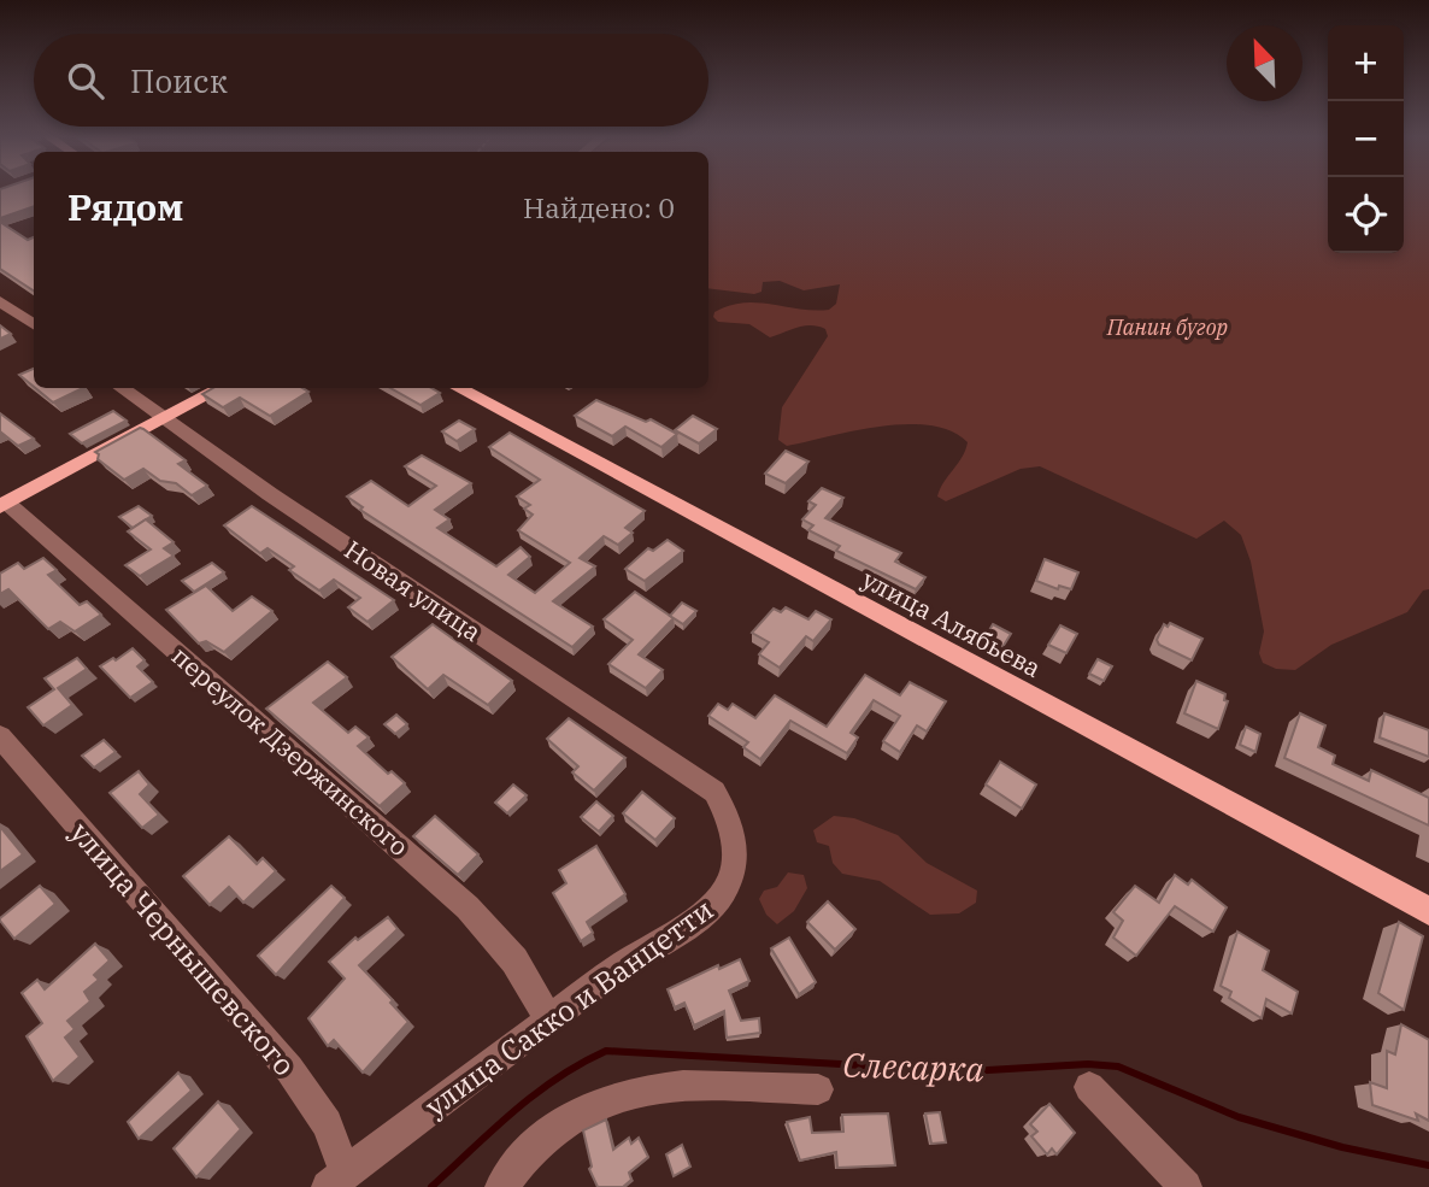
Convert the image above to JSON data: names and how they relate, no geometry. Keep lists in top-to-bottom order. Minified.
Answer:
{"streets":{"main road":["улица Алябьева"],"street":["Новая улица","переулок Дзержинского","улица Чернышевского","улица Сакко и Ванцетти"]},"crossings":[["Новая улица","улица Сакко и Ванцетти"],["переулок Дзержинского","улица Сакко и Ванцетти"],["улица Чернышевского","улица Сакко и Ванцетти"]],"water":["Слесарка"],"parks":["Панин бугор"],"north":"top left","page":{"map_buttons":["+","−"],"search":"Поиск","heading":["Рядом","Найдено: 0"]}}
